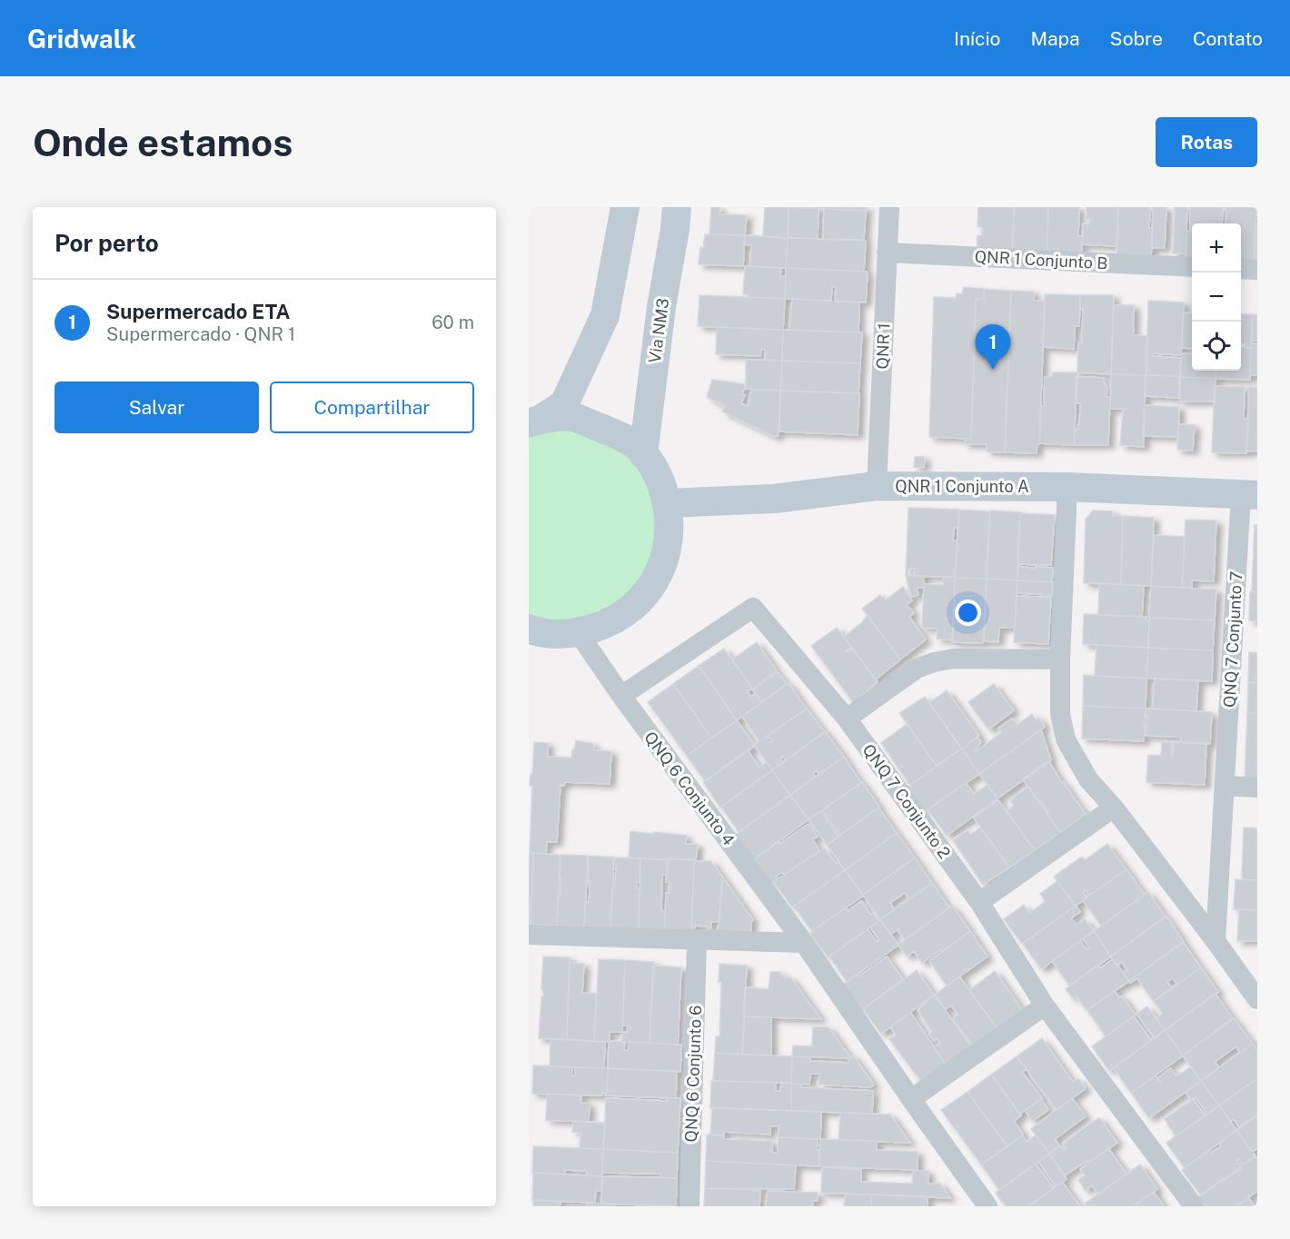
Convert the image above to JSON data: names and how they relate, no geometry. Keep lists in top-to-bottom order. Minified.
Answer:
{"streets":{"main road":["Via NM3","QNR 1 Conjunto A"],"street":["QNR 1 Conjunto B","QNR 1","QNQ 7 Conjunto 7","QNQ 6 Conjunto 4","QNQ 7 Conjunto 2","QNQ 6 Conjunto 6"]},"crossings":[["QNR 1 Conjunto B","QNR 1"],["QNR 1","QNR 1 Conjunto A"],["QNR 1 Conjunto A","QNQ 7 Conjunto 7"],["QNQ 6 Conjunto 4","QNQ 7 Conjunto 2"]],"page":{"header":"Gridwalk","nav":["Início","Mapa","Sobre","Contato"],"buttons":["Rotas",["Salvar","Compartilhar"]],"title":"Onde estamos","heading":"Por perto","map_buttons":["+","−"],"list":[{"mark":"1","name":"Supermercado ETA","note":"Supermercado · QNR 1","value":"60 m"}],"pins":"1"}}
